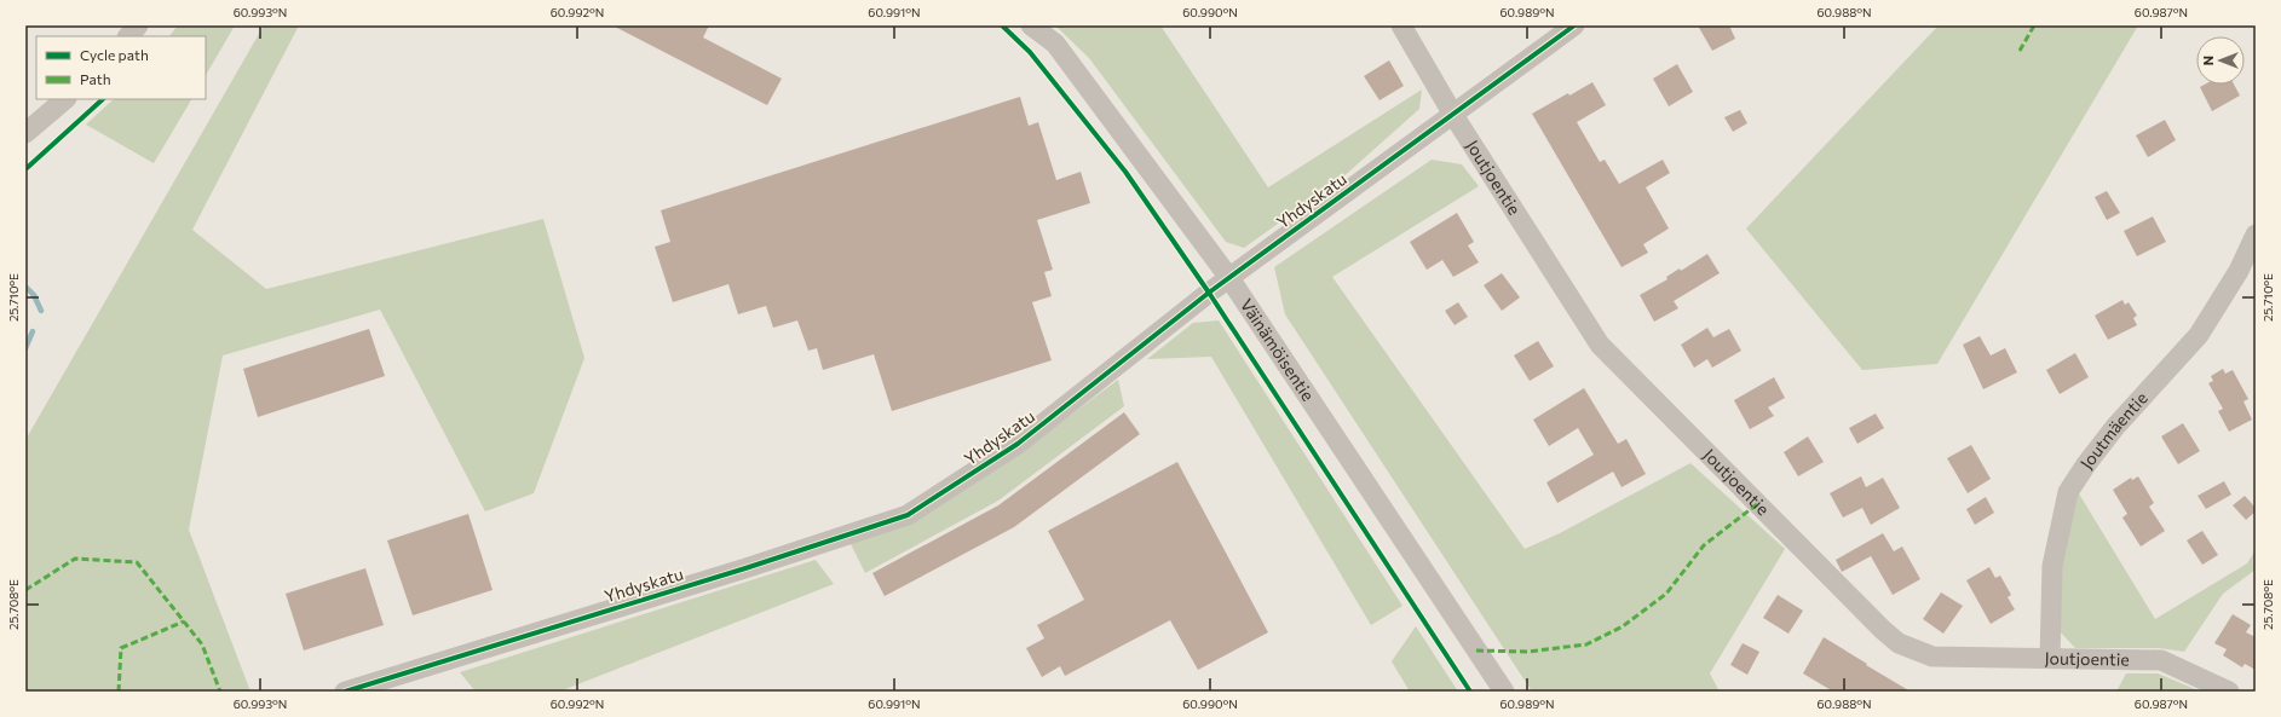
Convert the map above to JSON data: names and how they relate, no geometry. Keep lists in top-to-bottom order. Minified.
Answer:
{"streets":{"street":["Joutjoentie","Yhdyskatu","Väinämöisentie","Joutmäentie"]},"crossings":[["Joutjoentie","Yhdyskatu"],["Joutjoentie","Joutmäentie"],["Yhdyskatu","Väinämöisentie"]],"legend":["Cycle path","Path"],"north":"left","coordinates":["60.993°N","60.992°N","60.991°N","60.990°N","60.989°N","60.988°N","60.987°N","25.710°E","25.708°E"]}
